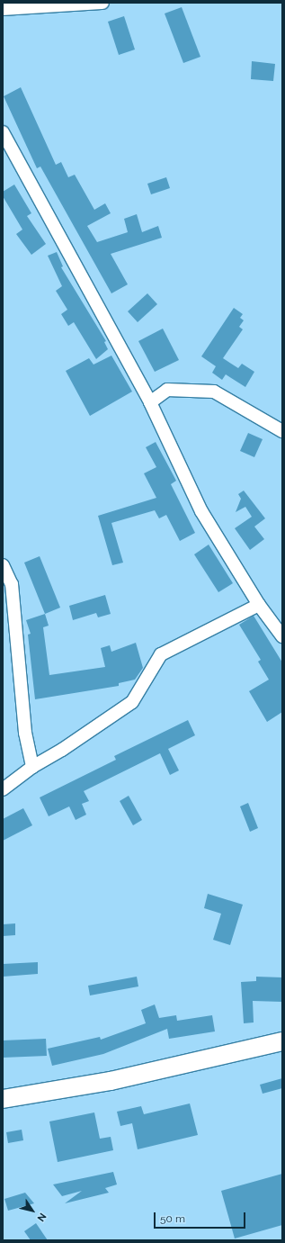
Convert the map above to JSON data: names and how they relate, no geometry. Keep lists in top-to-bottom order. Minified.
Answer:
{"scale_bar":"50 m","north":"bottom right"}
